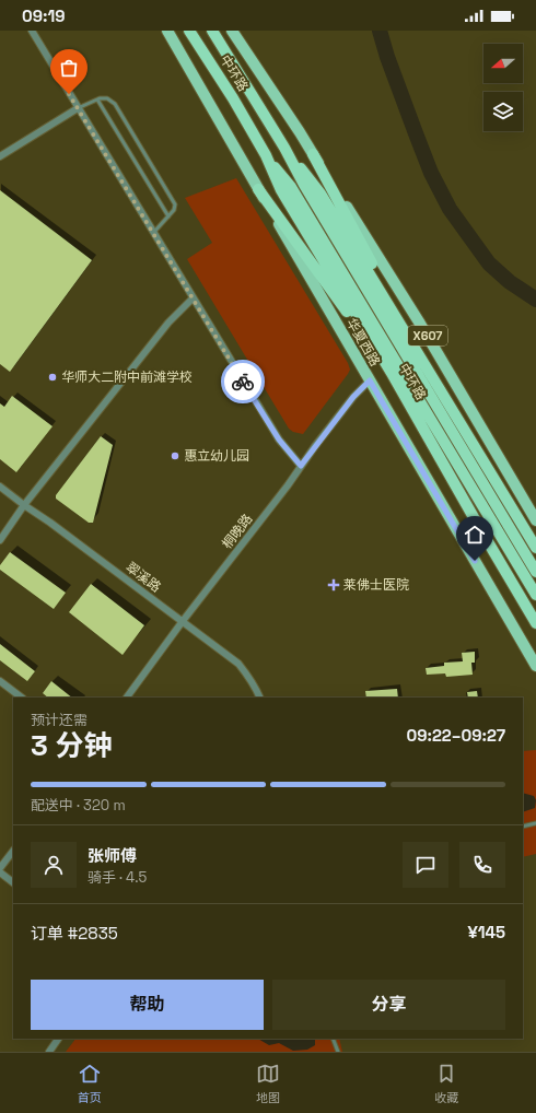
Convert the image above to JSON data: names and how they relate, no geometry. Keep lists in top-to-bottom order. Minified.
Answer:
{"streets":{"highway":["中环路"],"main road":["X607","华夏西路"],"street":["桐晚路","翠溪路"]},"crossings":[["华夏西路","桐晚路"],["桐晚路","翠溪路"]],"places":{"other":["华师大二附中前滩学校","惠立幼儿园"],"health":["莱佛士医院"]},"north":"left","page":{"status":"09:19","heading":["3 分钟","预计还需","09:22–09:27"],"panel":["张师傅","骑手 · 4.5","订单 #2835","¥145"],"bar":"配送中 · 320 m","buttons":["帮助","分享"],"tabs":["首页","地图","收藏"]}}
